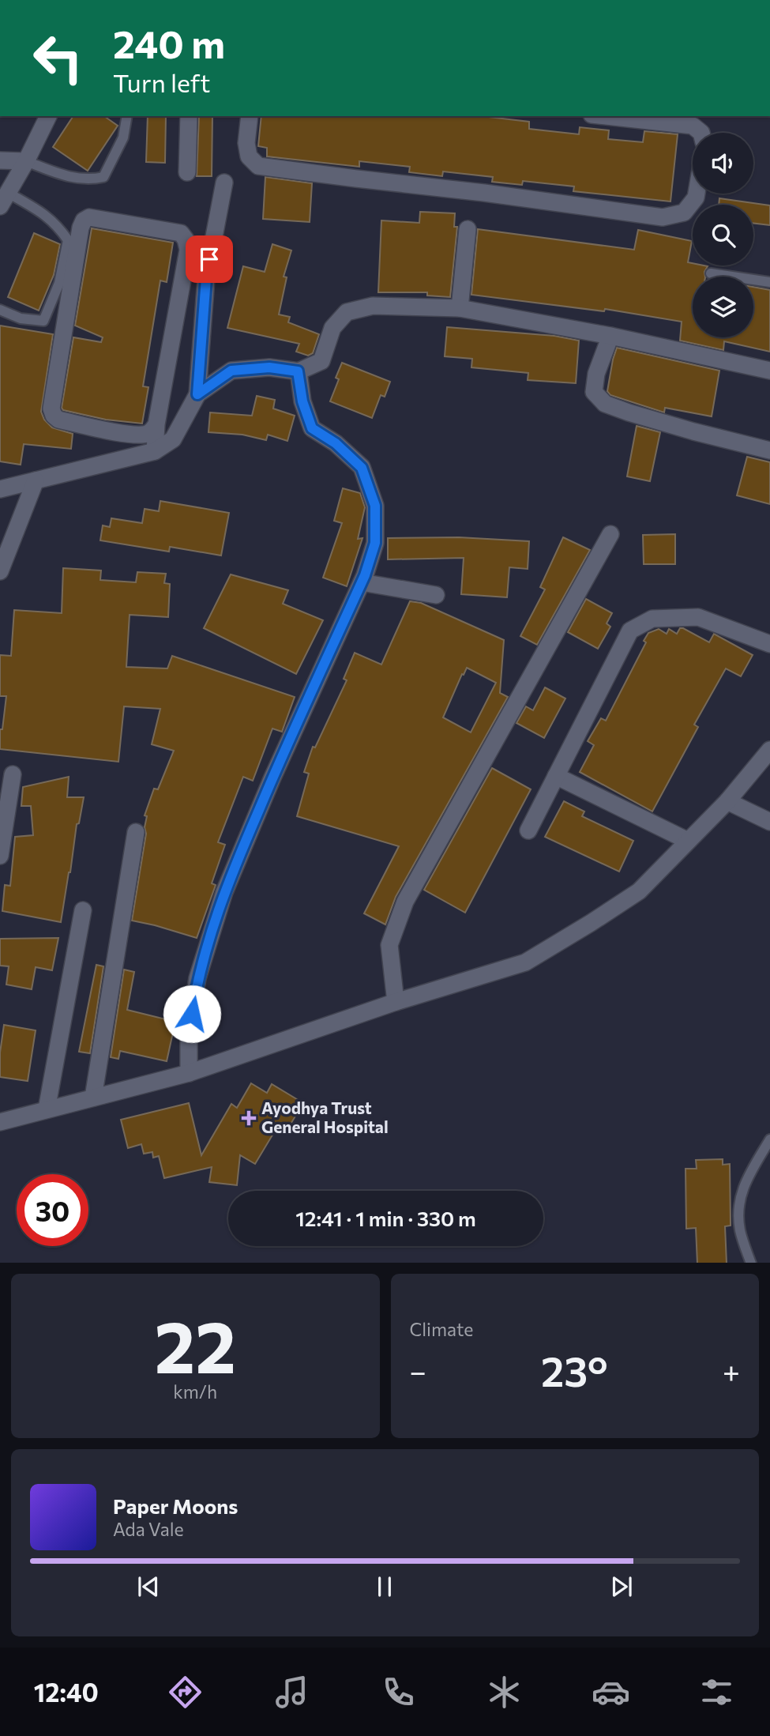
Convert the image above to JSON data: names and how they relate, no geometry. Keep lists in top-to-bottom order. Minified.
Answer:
{"places":{"health":["Ayodhya Trust General Hospital"]},"page":{"turn":["240 m","Turn left"],"limit":"30","trip":"12:41 · 1 min · 330 m","tile":[["22","km/h"],"Climate"],"heat":["−","23°","+"],"song":["Paper Moons","Ada Vale"],"tabs":"12:40"}}
